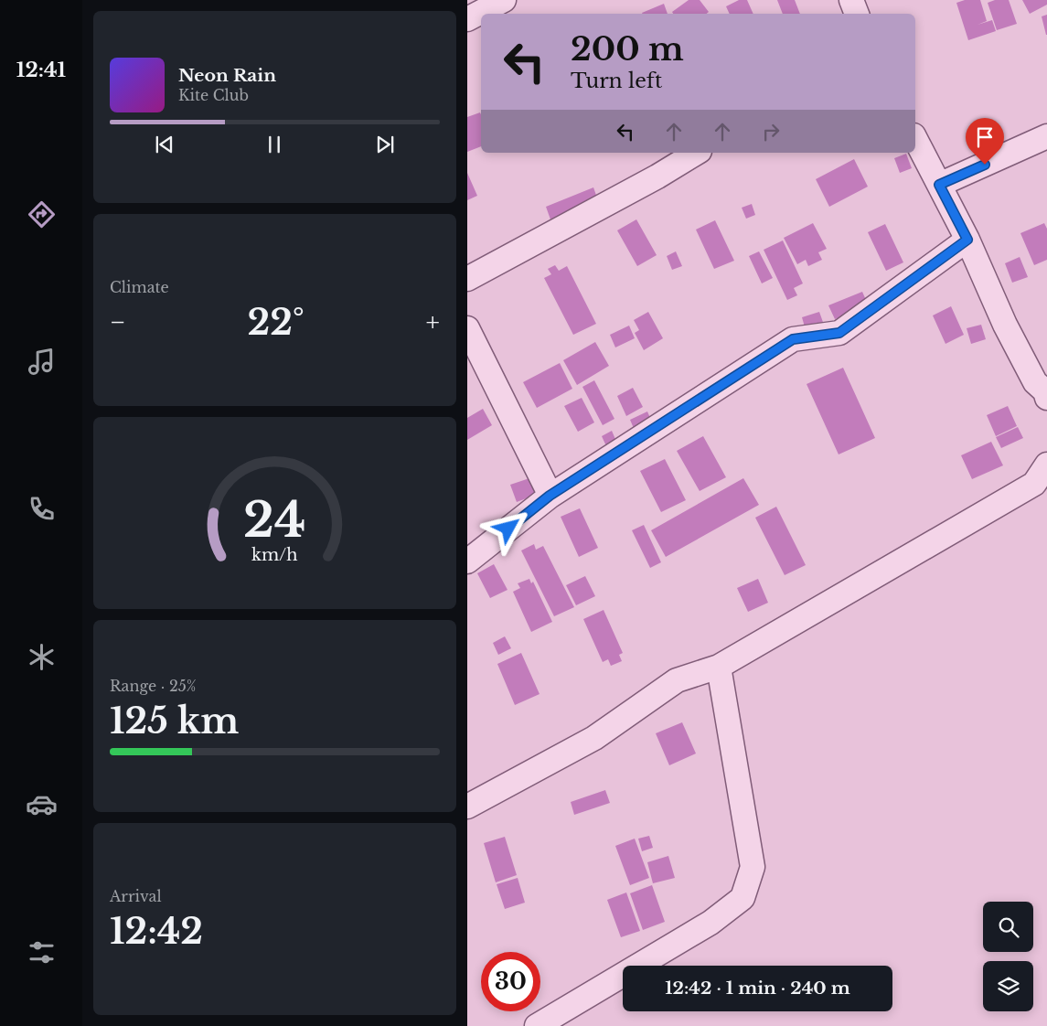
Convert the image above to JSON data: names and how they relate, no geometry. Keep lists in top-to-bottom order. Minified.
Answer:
{"page":{"tabs":"12:41","turn":["200 m","Turn left"],"song":["Neon Rain","Kite Club"],"tile":["Climate",["Range · 25%","125 km"],["Arrival","12:42"]],"heat":["−","22°","+"],"limit":"30","trip":"12:42 · 1 min · 240 m","gauge":["24","km/h"]}}
